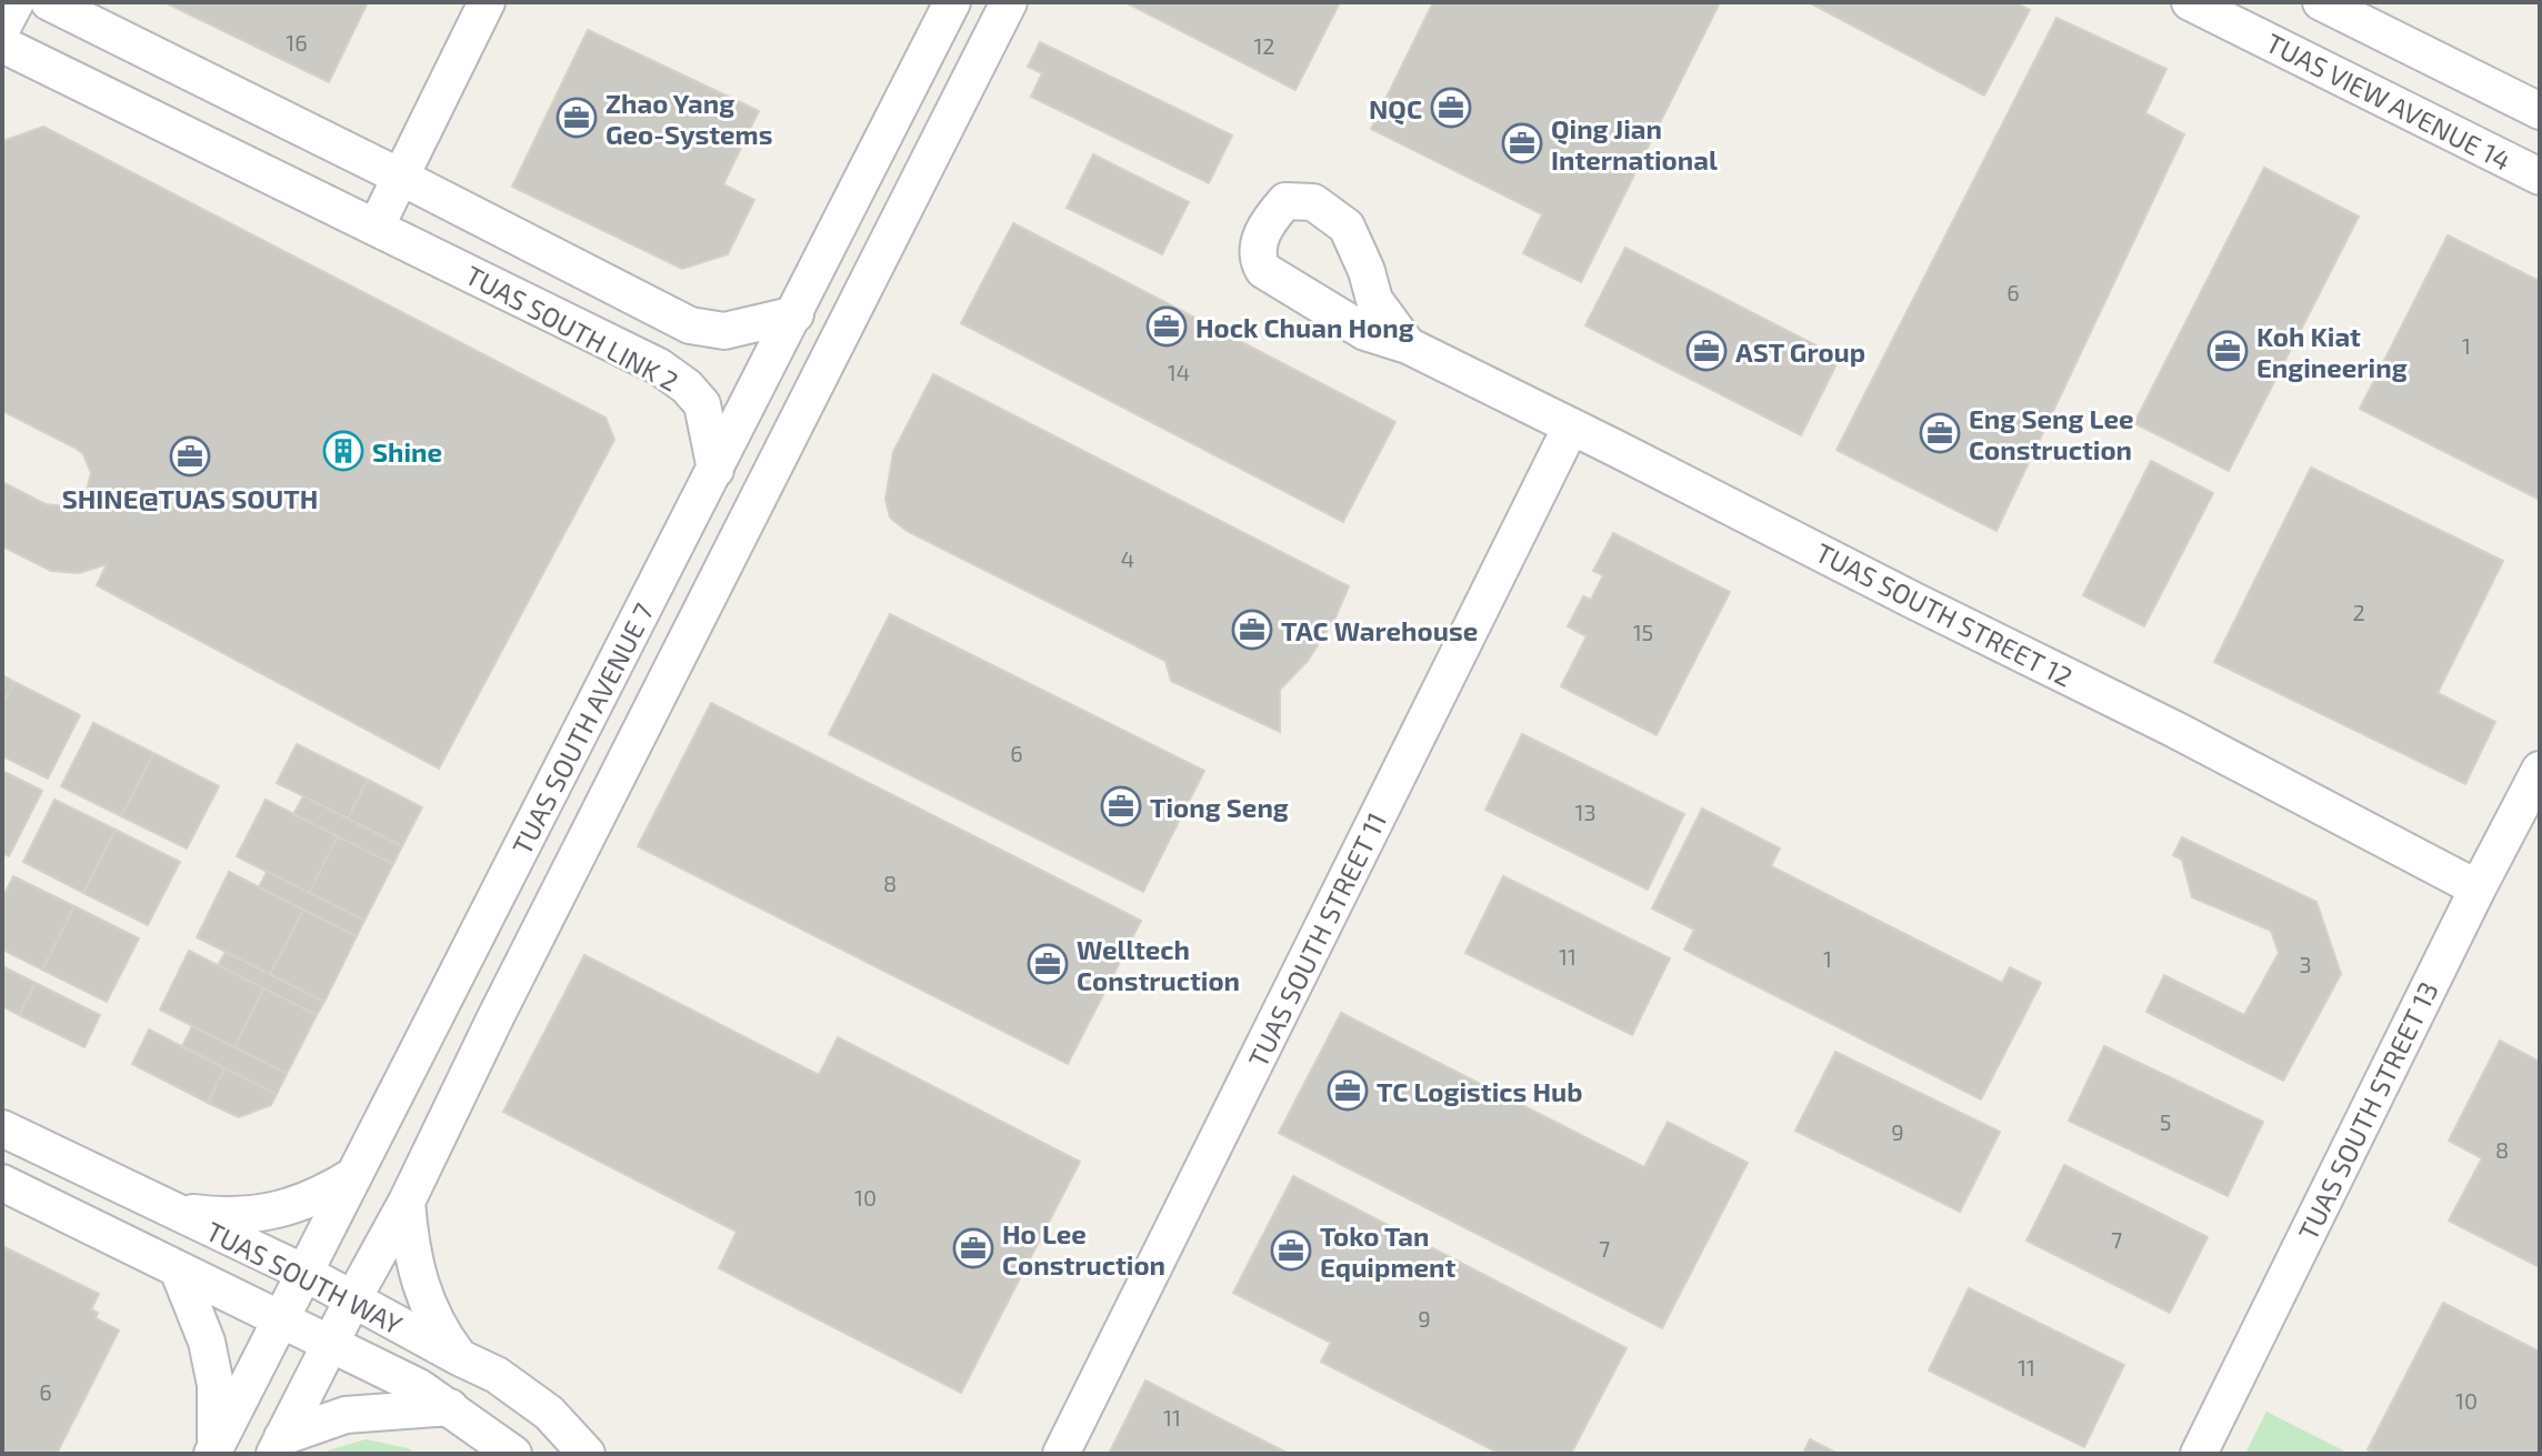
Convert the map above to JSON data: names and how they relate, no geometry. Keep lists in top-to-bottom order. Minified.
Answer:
{"streets":{"street":["TUAS VIEW AVENUE 14","TUAS SOUTH LINK 2","TUAS SOUTH STREET 12","TUAS SOUTH AVENUE 7","TUAS SOUTH STREET 11","TUAS SOUTH STREET 13","TUAS SOUTH WAY"]},"crossings":[["TUAS SOUTH LINK 2","TUAS SOUTH AVENUE 7"],["TUAS SOUTH STREET 12","TUAS SOUTH STREET 11"],["TUAS SOUTH STREET 12","TUAS SOUTH STREET 13"],["TUAS SOUTH AVENUE 7","TUAS SOUTH WAY"]],"places":{"office":["NQC","Zhao Yang Geo-Systems","Qing Jian International","Hock Chuan Hong","AST Group","Koh Kiat Engineering","Eng Seng Lee Construction","SHINE@TUAS SOUTH","TAC Warehouse","Tiong Seng","Welltech Construction","TC Logistics Hub","Ho Lee Construction","Toko Tan Equipment"],"building":["Shine"]},"house_numbers":["16","12","6","1","14","4","2","15","6","13","8","11","1","3","5","9","8","10","7","7","9","11","6","10","11"]}
